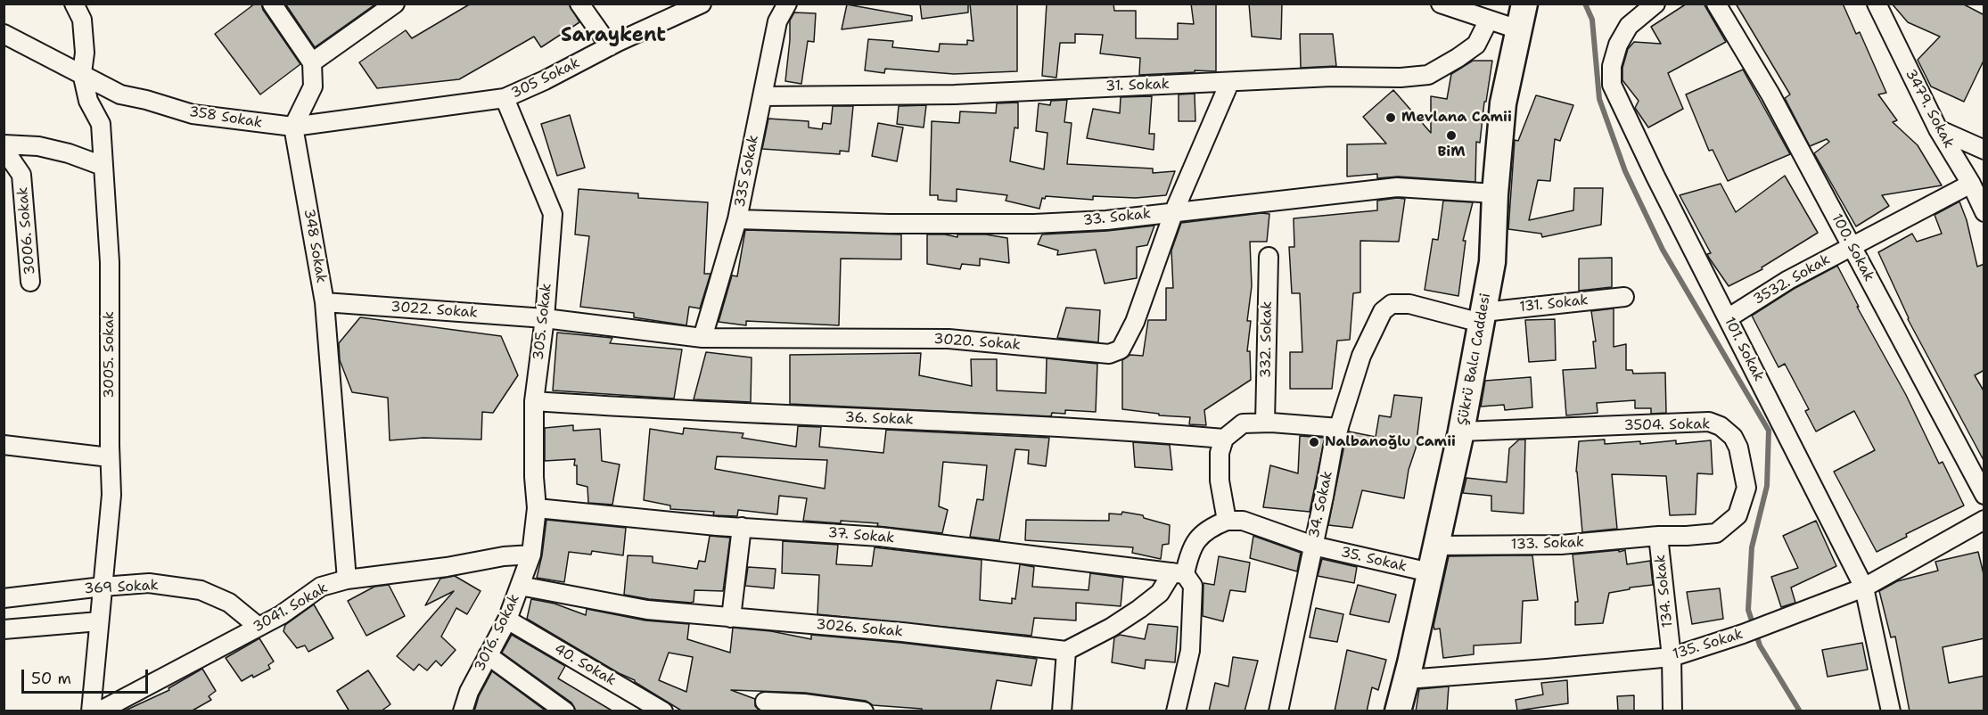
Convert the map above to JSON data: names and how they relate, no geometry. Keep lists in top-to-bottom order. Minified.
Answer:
{"streets":{"street":["305 Sokak","31. Sokak","3479. Sokak","358 Sokak","335 Sokak","33. Sokak","3006. Sokak","348 Sokak","100. Sokak","3532. Sokak","131. Sokak","3022. Sokak","305. Sokak","332. Sokak","3020. Sokak","101. Sokak","3005. Sokak","Şükrü Balcı Caddesi","36. Sokak","3504. Sokak","34. Sokak","37. Sokak","133. Sokak","35. Sokak","369 Sokak","134. Sokak","3041. Sokak","3026. Sokak","3016. Sokak","135. Sokak","40. Sokak"]},"crossings":[["305 Sokak","305. Sokak"],["31. Sokak","335 Sokak"],["31. Sokak","3020. Sokak"],["3479. Sokak","3532. Sokak"],["358 Sokak","348 Sokak"],["358 Sokak","3005. Sokak"],["335 Sokak","33. Sokak"],["335 Sokak","3020. Sokak"],["33. Sokak","3020. Sokak"],["33. Sokak","Şükrü Balcı Caddesi"],["348 Sokak","3022. Sokak"],["348 Sokak","3041. Sokak"],["100. Sokak","3532. Sokak"],["3532. Sokak","101. Sokak"],["131. Sokak","Şükrü Balcı Caddesi"],["131. Sokak","34. Sokak"],["3022. Sokak","305. Sokak"],["3022. Sokak","3020. Sokak"],["305. Sokak","3020. Sokak"],["305. Sokak","36. Sokak"],["305. Sokak","37. Sokak"],["305. Sokak","3041. Sokak"],["305. Sokak","3016. Sokak"],["101. Sokak","135. Sokak"],["3005. Sokak","369 Sokak"],["Şükrü Balcı Caddesi","3504. Sokak"],["Şükrü Balcı Caddesi","34. Sokak"],["Şükrü Balcı Caddesi","133. Sokak"],["Şükrü Balcı Caddesi","35. Sokak"],["Şükrü Balcı Caddesi","135. Sokak"],["3504. Sokak","133. Sokak"],["3504. Sokak","134. Sokak"],["34. Sokak","35. Sokak"],["133. Sokak","134. Sokak"],["369 Sokak","3041. Sokak"],["134. Sokak","135. Sokak"],["3041. Sokak","3016. Sokak"],["3026. Sokak","3016. Sokak"],["3016. Sokak","40. Sokak"]],"districts":["Saraykent"],"places":["Mevlana Camii","BiM","Nalbanoğlu Camii"],"scale_bar":"50 m"}
